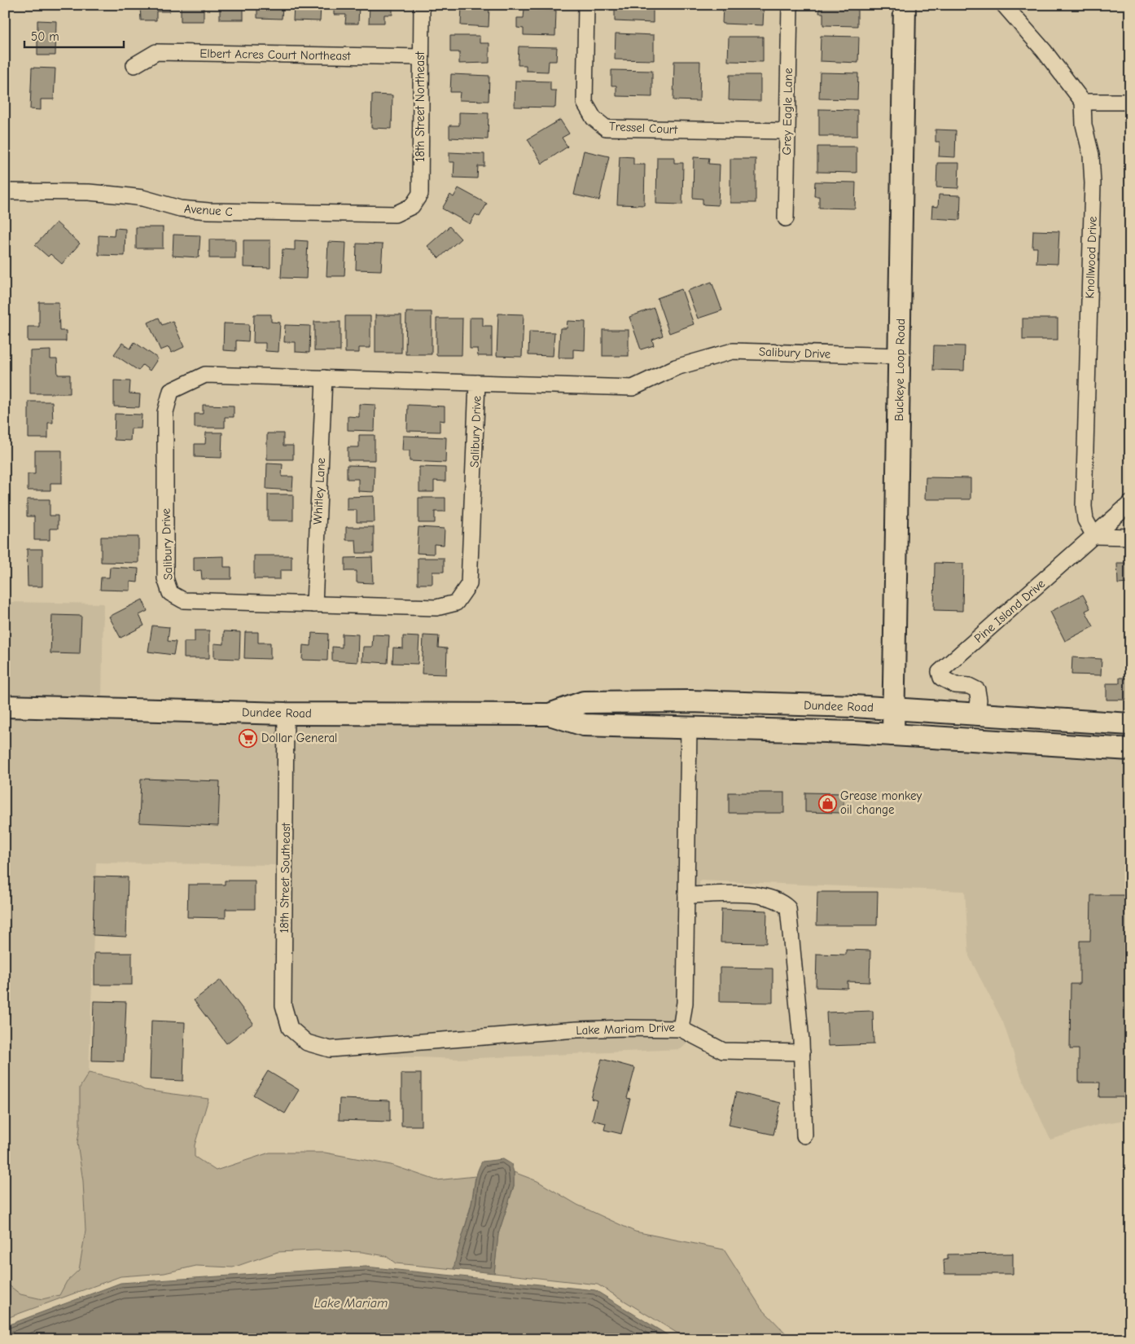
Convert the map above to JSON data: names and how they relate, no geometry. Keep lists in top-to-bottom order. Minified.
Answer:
{"streets":{"main road":["Buckeye Loop Road","Dundee Road"],"street":["Elbert Acres Court Northeast","18th Street Northeast","Grey Eagle Lane","Tressel Court","Avenue C","Knollwood Drive","Salibury Drive","Whitley Lane","Pine Island Drive","18th Street Southeast","Lake Mariam Drive"]},"crossings":[["Elbert Acres Court Northeast","18th Street Northeast"],["18th Street Northeast","Avenue C"],["Grey Eagle Lane","Tressel Court"],["Knollwood Drive","Pine Island Drive"],["Salibury Drive","Buckeye Loop Road"],["Salibury Drive","Whitley Lane"],["Buckeye Loop Road","Dundee Road"],["Pine Island Drive","Dundee Road"],["Dundee Road","18th Street Southeast"],["Dundee Road","Lake Mariam Drive"],["18th Street Southeast","Lake Mariam Drive"]],"water":["Lake Mariam"],"places":{"supermarket":["Dollar General"],"shop":["Grease monkey oil change"]},"scale_bar":"50 m"}
